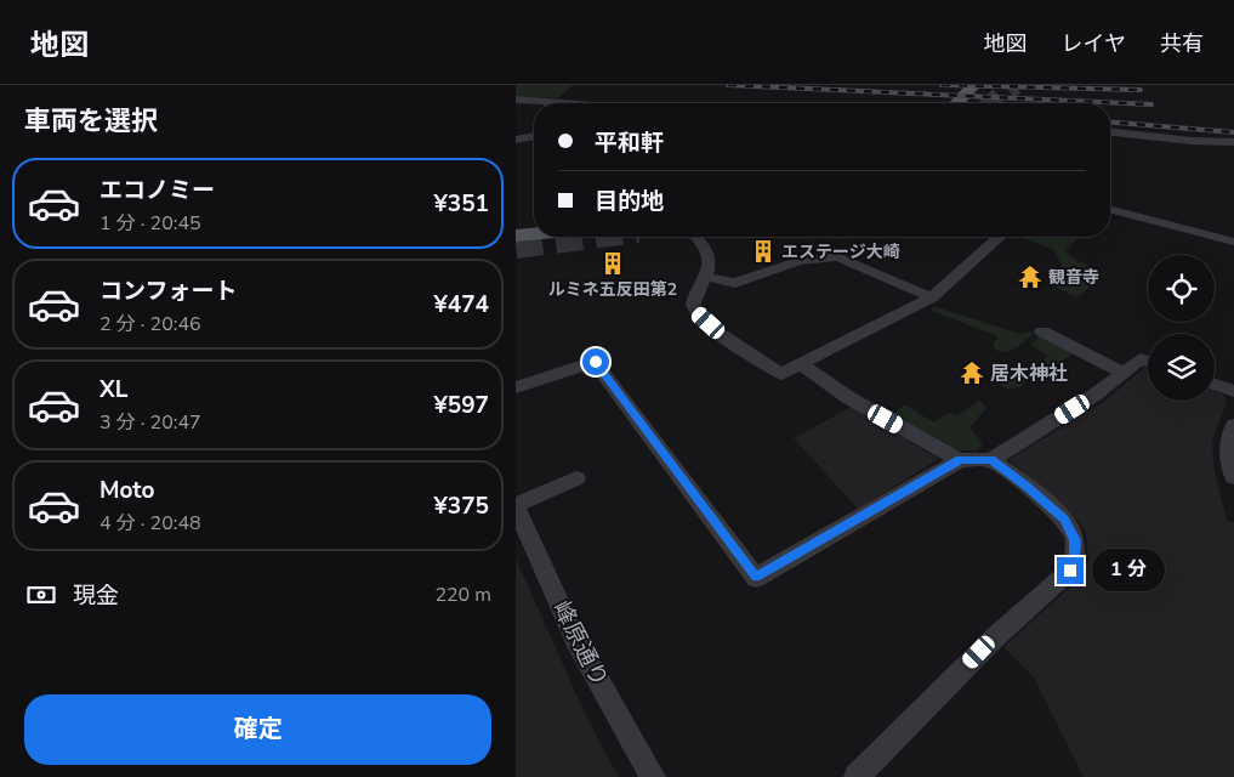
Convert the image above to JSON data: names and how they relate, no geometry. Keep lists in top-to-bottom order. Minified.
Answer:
{"streets":{"street":["峰原通り"]},"places":{"building":["エステージ大崎","ルミネ五反田第2"],"temple":["観音寺","居木神社"]},"page":{"header":"地図","nav":["地図","レイヤ","共有"],"heading":"車両を選択","banner":["平和軒","目的地"],"list":[{"name":"エコノミー","note":"1 分 · 20:45","value":"¥351"},{"name":"コンフォート","note":"2 分 · 20:46","value":"¥474"},{"name":"XL","note":"3 分 · 20:47","value":"¥597"},{"name":"Moto","note":"4 分 · 20:48","value":"¥375"}],"bubble":"1 分","pay":["現金","220 m"],"buttons":"確定"}}
